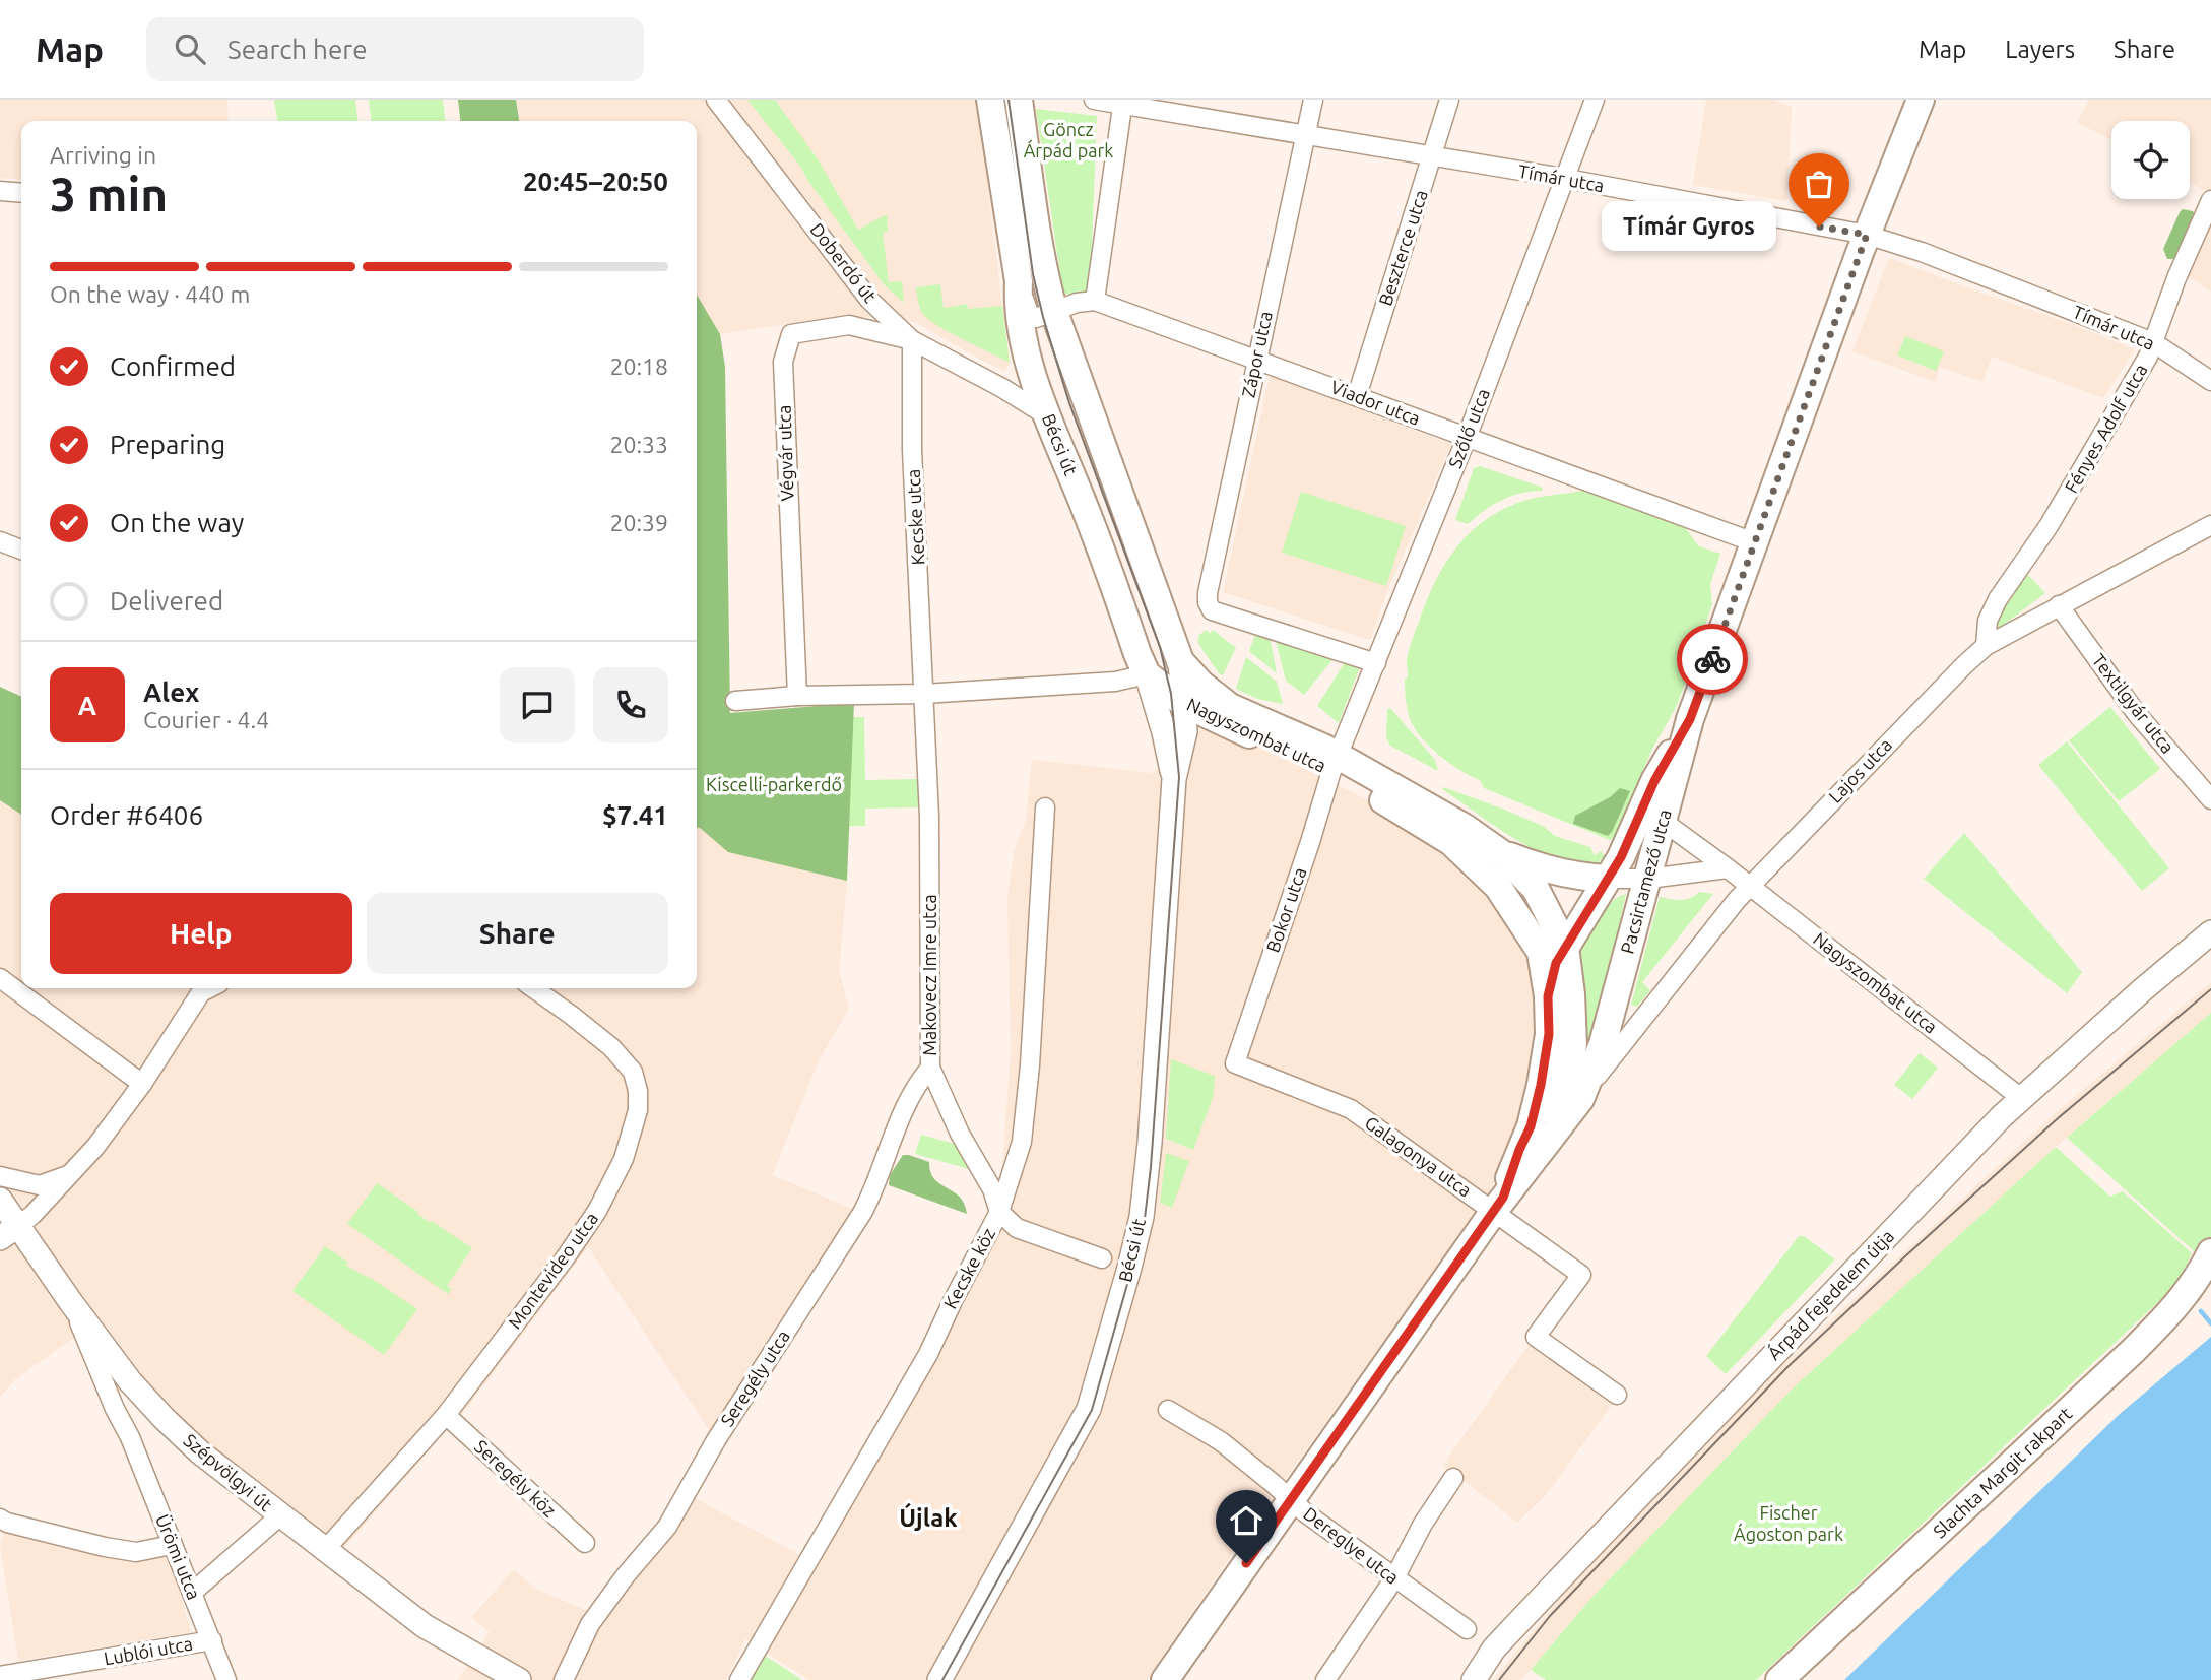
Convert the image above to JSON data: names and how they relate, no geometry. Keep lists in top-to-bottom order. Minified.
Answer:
{"streets":{"main road":["Bécsi út","Nagyszombat utca","Lajos utca","Pacsirtamező utca","Slachta Margit rakpart"],"street":["Tímár utca","Beszterce utca","Doberdó út","Zápor utca","Viador utca","Szőlő utca","Fényes Adolf utca","Végvár utca","Kecske utca","Textilgyár utca","Bokor utca","Makovecz Imre utca","Galagonya utca","Kecske köz","Montevideo utca","Árpád fejedelem útja","Seregély utca","Szépvölgyi út","Seregély köz","Dereglye utca","Ürömi utca","Lublói utca"]},"crossings":[["Tímár utca","Beszterce utca"],["Tímár utca","Zápor utca"],["Tímár utca","Szőlő utca"],["Tímár utca","Fényes Adolf utca"],["Tímár utca","Pacsirtamező utca"],["Beszterce utca","Viador utca"],["Doberdó út","Bécsi út"],["Doberdó út","Végvár utca"],["Doberdó út","Kecske utca"],["Zápor utca","Viador utca"],["Zápor utca","Szőlő utca"],["Viador utca","Szőlő utca"],["Viador utca","Pacsirtamező utca"],["Szőlő utca","Nagyszombat utca"],["Szőlő utca","Bokor utca"],["Fényes Adolf utca","Lajos utca"],["Bécsi út","Nagyszombat utca"],["Végvár utca","Kecske utca"],["Kecske utca","Makovecz Imre utca"],["Textilgyár utca","Lajos utca"],["Nagyszombat utca","Lajos utca"],["Nagyszombat utca","Pacsirtamező utca"],["Nagyszombat utca","Bokor utca"],["Nagyszombat utca","Árpád fejedelem útja"],["Lajos utca","Pacsirtamező utca"],["Lajos utca","Galagonya utca"],["Lajos utca","Dereglye utca"],["Bokor utca","Galagonya utca"],["Makovecz Imre utca","Kecske köz"],["Makovecz Imre utca","Seregély utca"],["Montevideo utca","Szépvölgyi út"],["Montevideo utca","Seregély köz"],["Szépvölgyi út","Ürömi utca"],["Ürömi utca","Lublói utca"]],"districts":["Újlak"],"parks":["Göncz Árpád park","Kiscelli-parkerdő","Fischer Ágoston park"],"places":["Tímár Gyros"],"page":{"header":"Map","search":"Search here","nav":["Map","Layers","Share"],"heading":["3 min","Arriving in","20:45–20:50"],"panel":["Alex","Courier · 4.4","Order #6406","$7.41"],"bubble":"Tímár Gyros","bar":"On the way · 440 m","list":[["Confirmed","20:18"],["Preparing","20:33"],["On the way","20:39"],"Delivered"],"round":"A","buttons":["Help","Share"]}}
